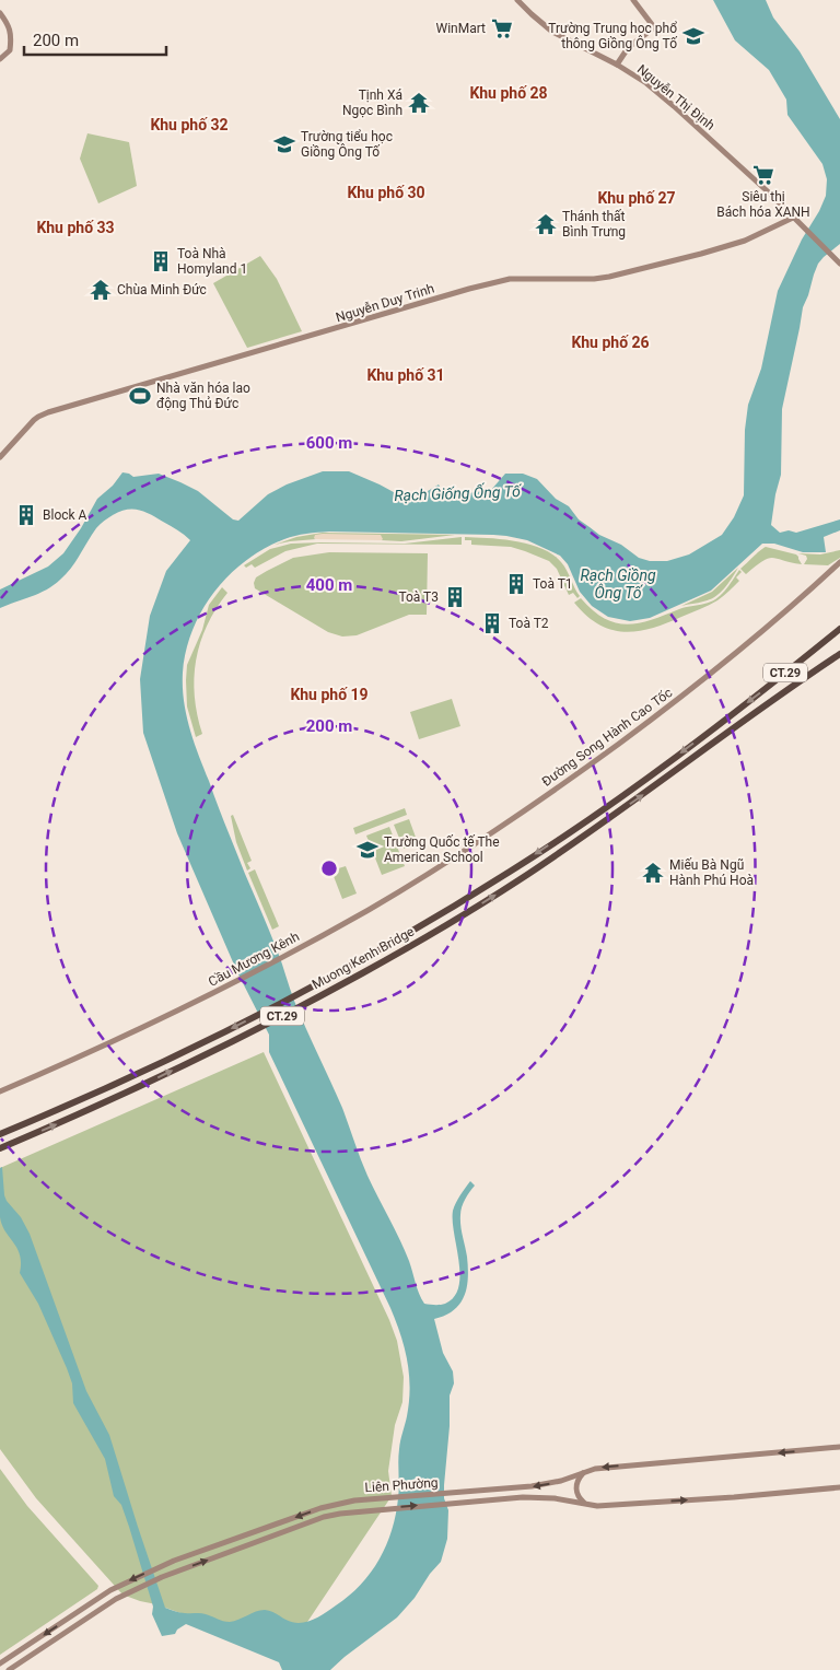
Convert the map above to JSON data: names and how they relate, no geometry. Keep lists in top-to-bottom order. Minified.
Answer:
{"streets":{"highway":["CT.29","Muong Kenh Bridge"],"main road":["Nguyễn Thị Định","Nguyễn Duy Trinh","Đường Song Hành Cao Tốc","Cầu Mương Kênh","Liên Phường"]},"crossings":[["Nguyễn Thị Định","Nguyễn Duy Trinh"],["Đường Song Hành Cao Tốc","Cầu Mương Kênh"]],"districts":["Khu phố 28","Khu phố 32","Khu phố 30","Khu phố 27","Khu phố 33","Khu phố 26","Khu phố 31","Khu phố 19"],"water":["Rạch Giống Ống Tố","Rạch Giồng Ông Tố"],"places":{"supermarket":["WinMart","Siêu thị Bách hóa XANH"],"school or university":["Trường Trung học phổ thông Giồng Ông Tố","Trường tiểu học Giồng Ông Tố","Trường Quốc tế The American School"],"temple":["Tịnh Xá Ngọc Bình","Thánh thất Bình Trưng","Chùa Minh Đức","Miếu Bà Ngũ Hành Phú Hoà"],"building":["Toà Nhà Homyland 1","Block A","Toà T1","Toà T3","Toà T2"],"sports":["Nhà văn hóa lao động Thủ Đức"]},"scale_bar":"200 m","rings":["600 m","400 m","200 m"]}
